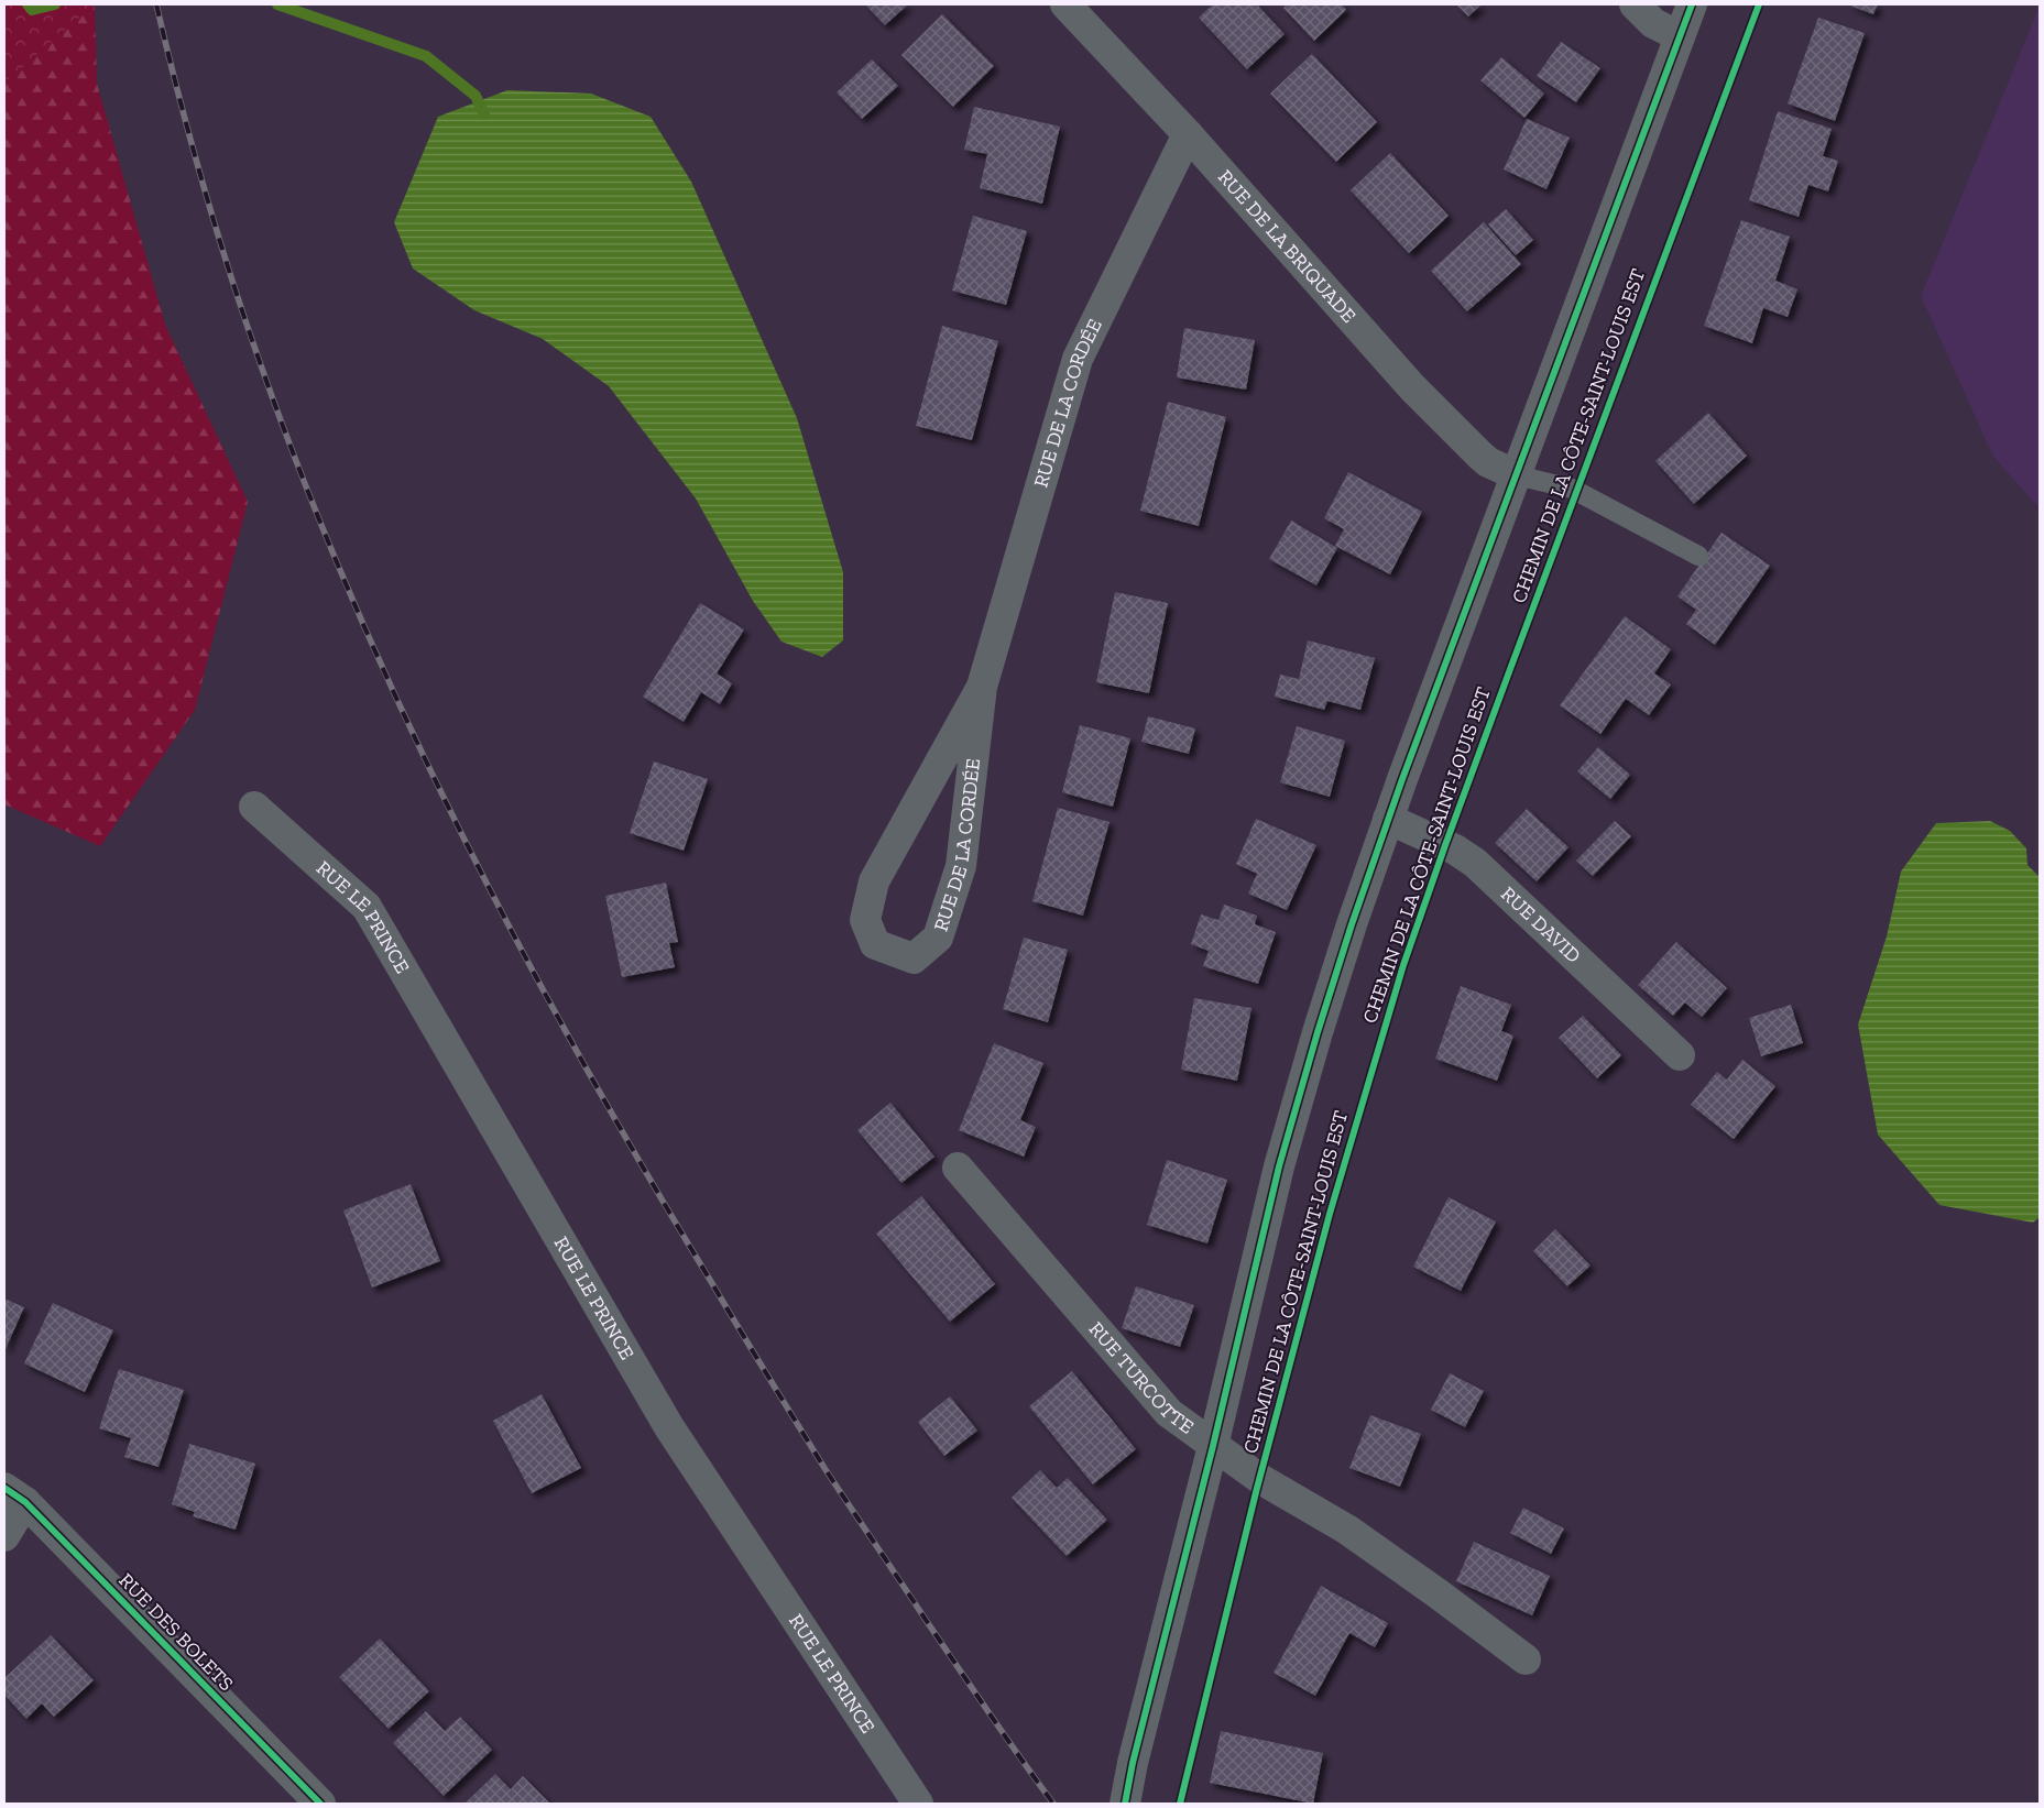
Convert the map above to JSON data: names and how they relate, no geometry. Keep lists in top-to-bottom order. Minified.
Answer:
{"streets":{"street":["RUE DE LA BRIQUADE","RUE DE LA CORDÉE","CHEMIN DE LA CÔTE-SAINT-LOUIS EST","RUE LE PRINCE","RUE DAVID","RUE TURCOTTE","RUE DES BOLETS"]},"crossings":[["RUE DE LA BRIQUADE","RUE DE LA CORDÉE"],["RUE DE LA BRIQUADE","CHEMIN DE LA CÔTE-SAINT-LOUIS EST"],["CHEMIN DE LA CÔTE-SAINT-LOUIS EST","RUE DAVID"],["CHEMIN DE LA CÔTE-SAINT-LOUIS EST","RUE TURCOTTE"]]}
